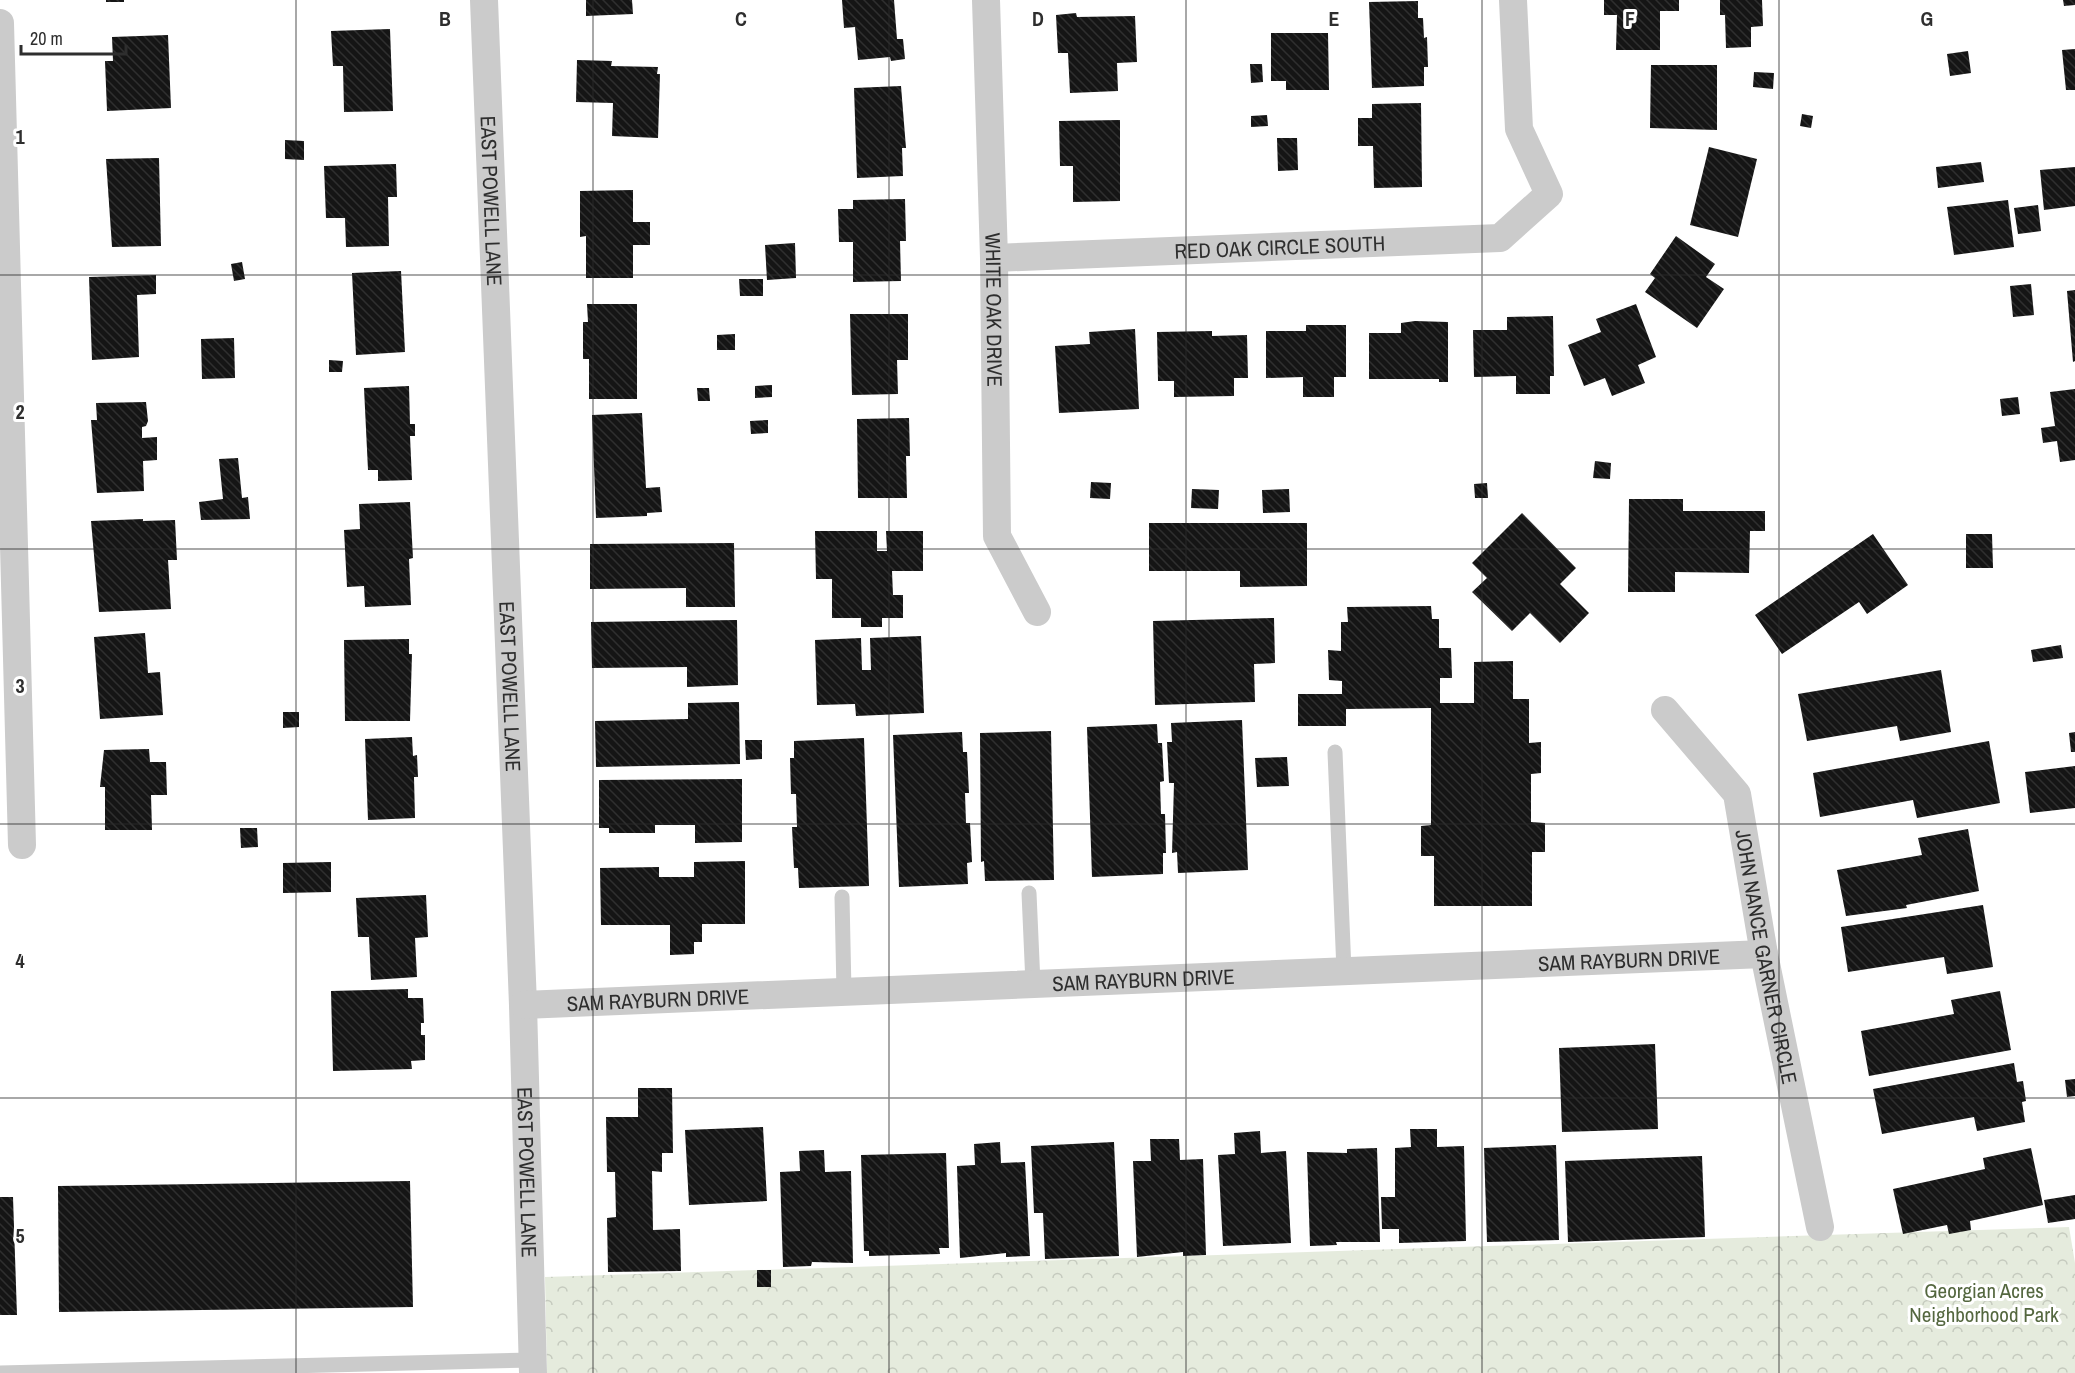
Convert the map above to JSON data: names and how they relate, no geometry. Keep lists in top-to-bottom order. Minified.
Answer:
{"streets":{"street":["EAST POWELL LANE","RED OAK CIRCLE SOUTH","WHITE OAK DRIVE","JOHN NANCE GARNER CIRCLE","SAM RAYBURN DRIVE"]},"crossings":[["EAST POWELL LANE","SAM RAYBURN DRIVE"],["RED OAK CIRCLE SOUTH","WHITE OAK DRIVE"],["JOHN NANCE GARNER CIRCLE","SAM RAYBURN DRIVE"]],"parks":["Georgian Acres Neighborhood Park"],"scale_bar":"20 m","grid":{"columns":["B","C","D","E","F","G"],"rows":["1","2","3","4","5"]}}
